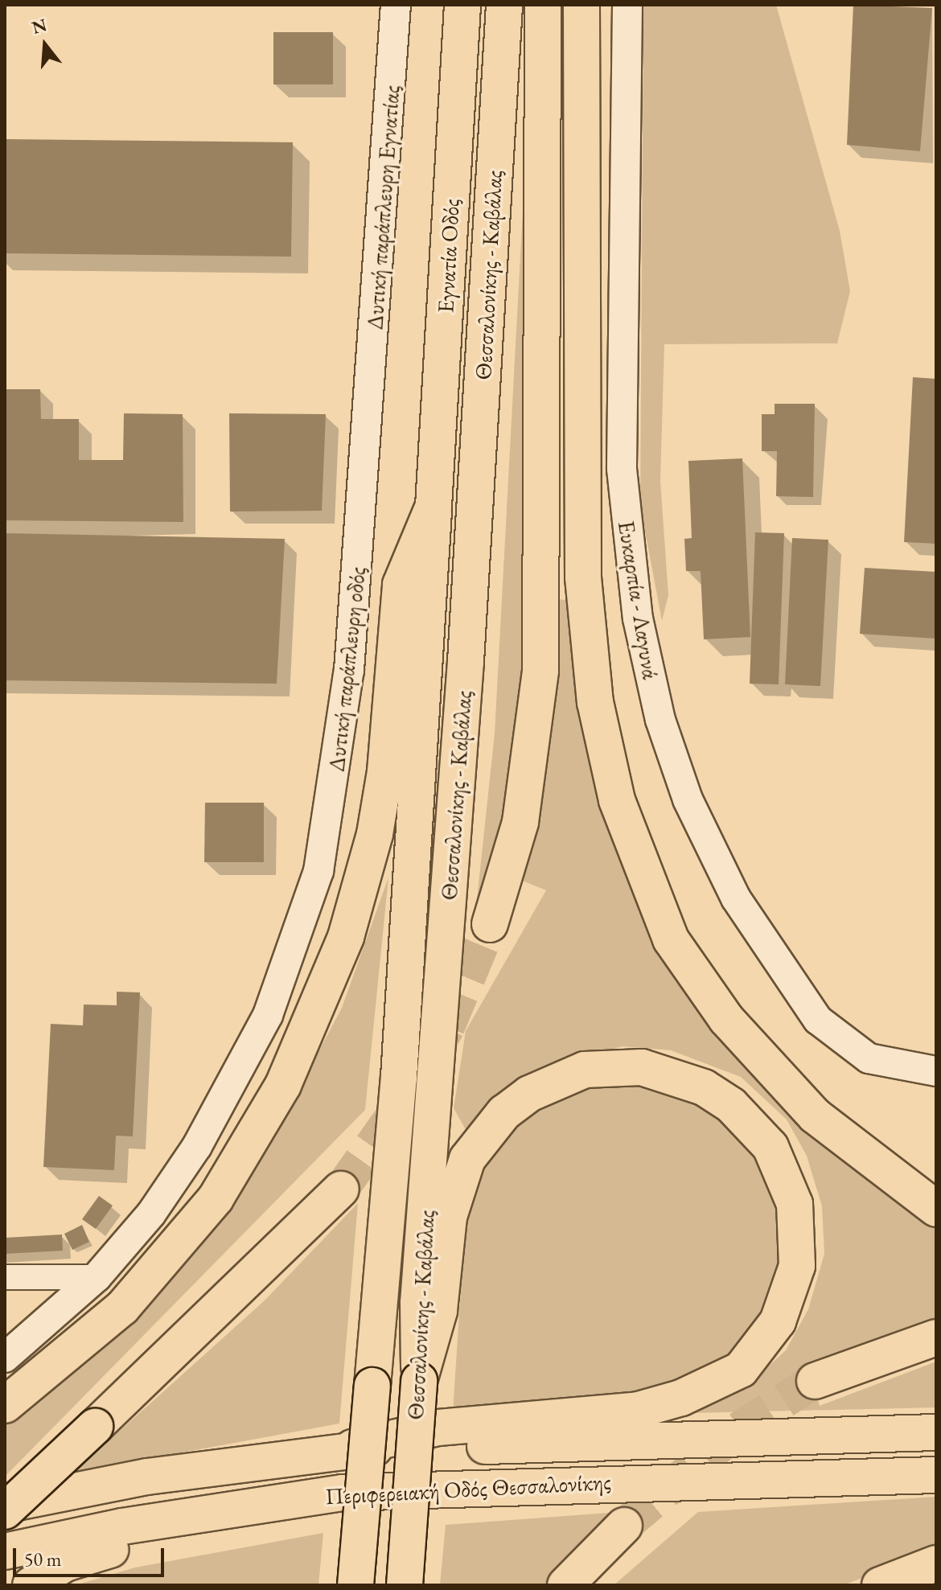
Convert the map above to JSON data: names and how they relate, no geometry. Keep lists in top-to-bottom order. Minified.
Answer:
{"streets":{"highway":["Εγνατία Οδός","Θεσσαλονίκης - Καβάλας","Περιφερειακή Οδός Θεσσαλονίκης"],"street":["Δυτική παράπλευρη Εγνατίας","Ευκαρπία - Λαγυνά","Δυτική παράπλευρη οδός"]},"crossings":[["Δυτική παράπλευρη Εγνατίας","Δυτική παράπλευρη οδός"],["Εγνατία Οδός","Θεσσαλονίκης - Καβάλας"]],"scale_bar":"50 m","north":"top"}
